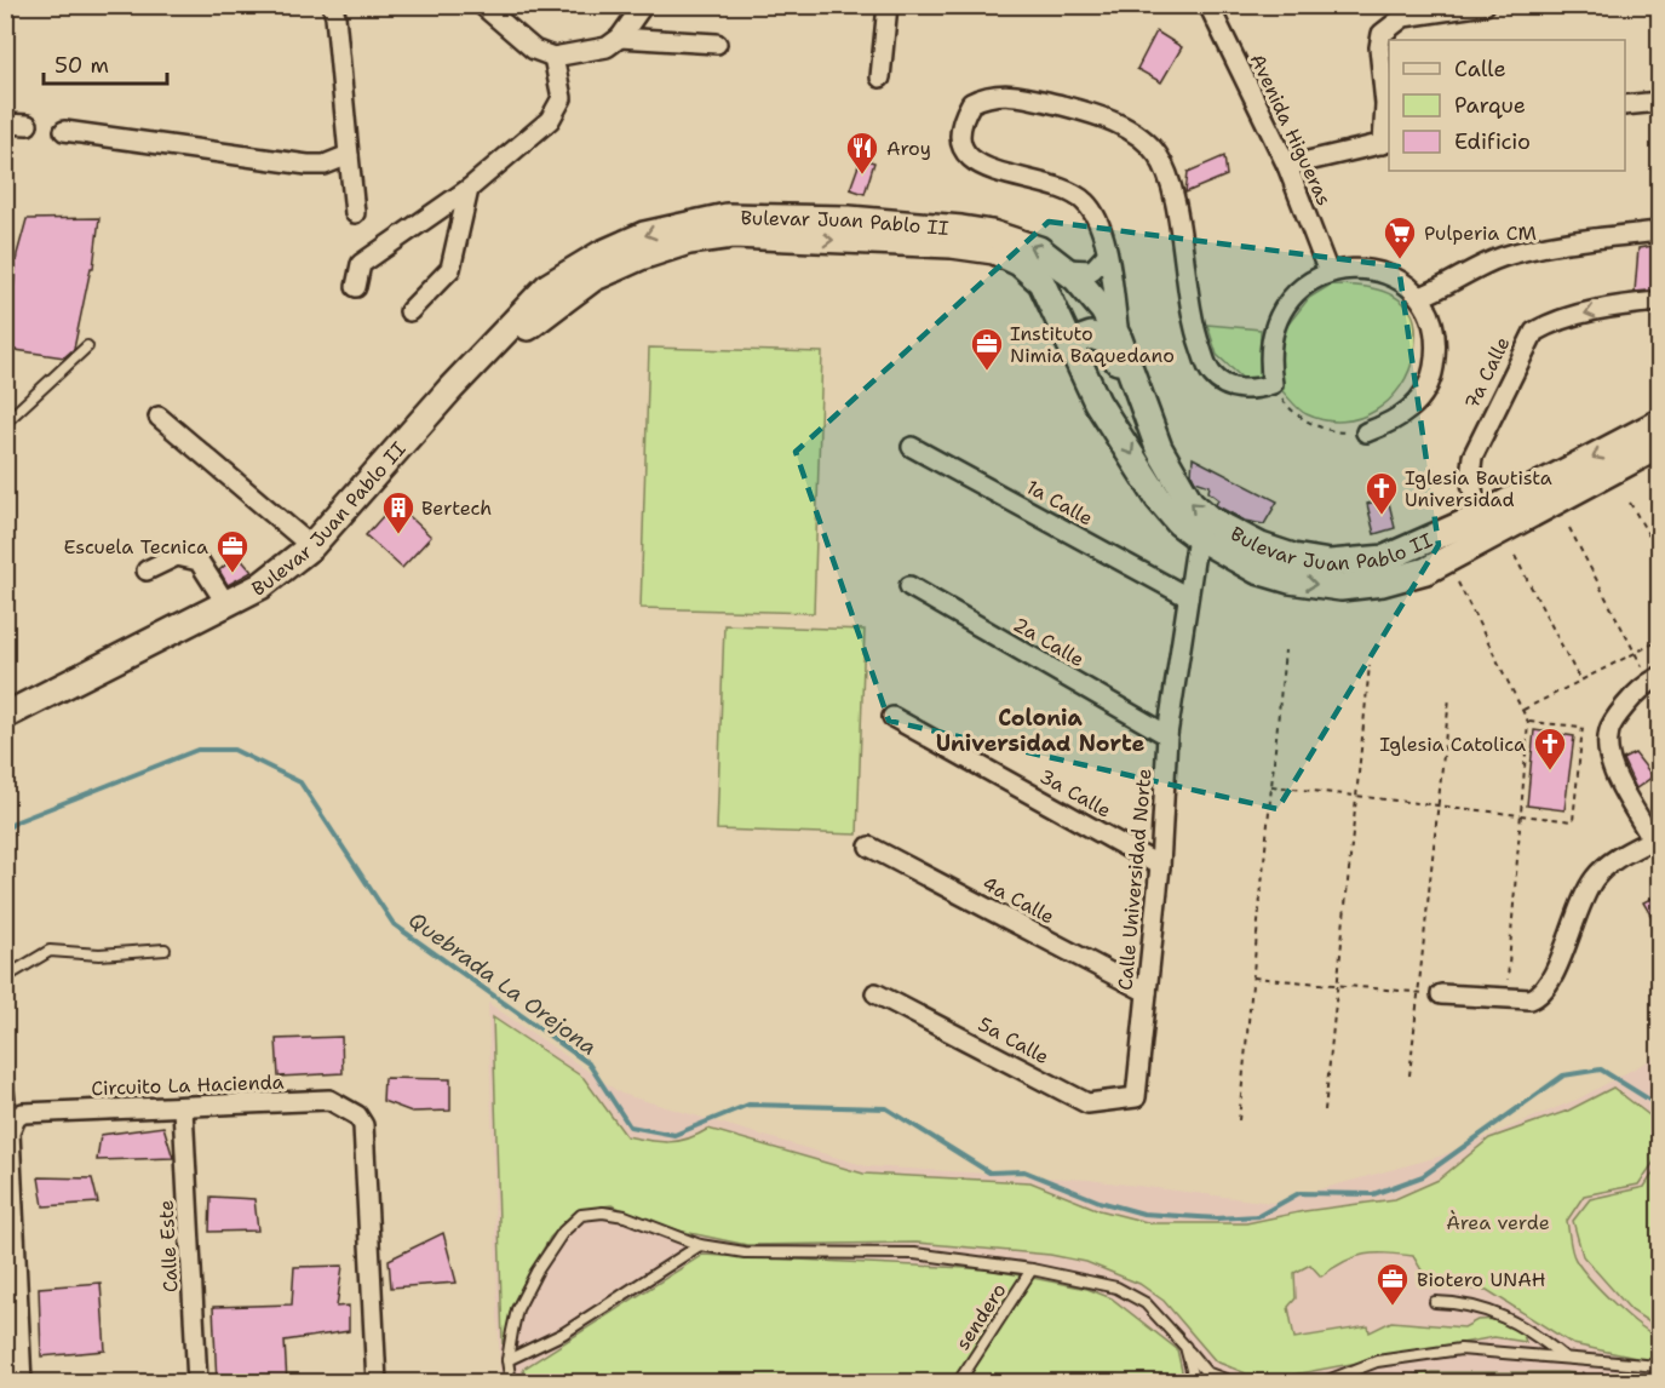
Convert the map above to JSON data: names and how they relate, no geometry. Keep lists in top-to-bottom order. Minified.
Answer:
{"streets":{"main road":["Bulevar Juan Pablo II"],"street":["Avenida Higueras","7a Calle","1a Calle","2a Calle","3a Calle","Calle Universidad Norte","4a Calle","5a Calle","Circuito La Hacienda","Calle Este"],"lane":["sendero"]},"crossings":[["Bulevar Juan Pablo II","7a Calle"],["Bulevar Juan Pablo II","Calle Universidad Norte"],["1a Calle","Calle Universidad Norte"],["2a Calle","Calle Universidad Norte"],["3a Calle","Calle Universidad Norte"],["Calle Universidad Norte","4a Calle"],["Calle Universidad Norte","5a Calle"],["Circuito La Hacienda","Calle Este"]],"one_way":["7a Calle"],"districts":["Colonia Universidad Norte"],"water":["Quebrada La Orejona"],"parks":["Àrea verde"],"places":{"restaurant":["Aroy"],"supermarket":["Pulperia CM"],"office":["Instituto Nimia Baquedano","Escuela Tecnica","Biotero UNAH"],"church":["Iglesia Bautista Universidad","Iglesia Catolica"],"building":["Bertech"]},"legend":["Calle","Parque","Edificio"],"scale_bar":"50 m"}
